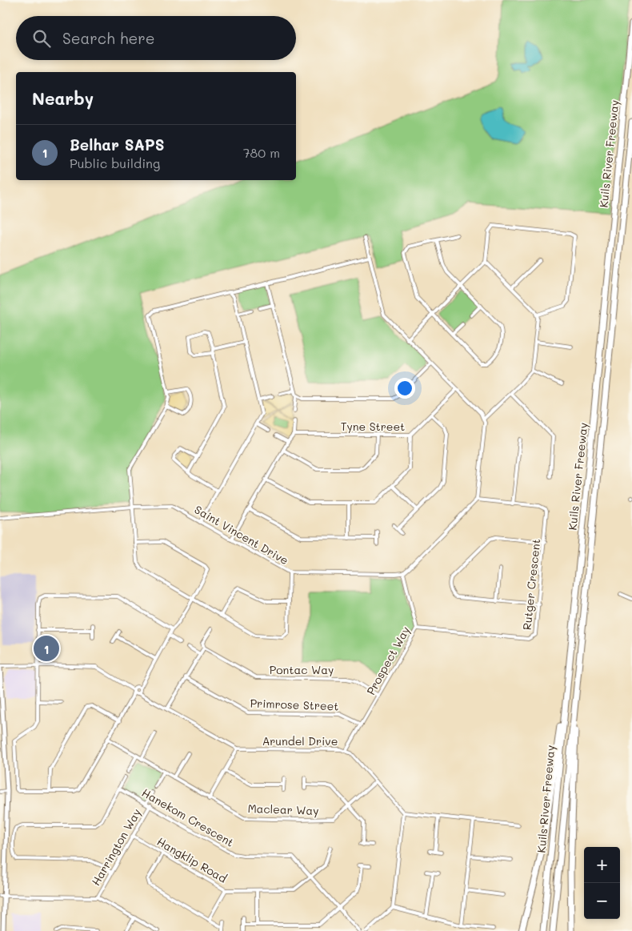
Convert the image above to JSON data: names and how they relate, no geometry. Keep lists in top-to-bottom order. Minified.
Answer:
{"streets":{"highway":["Kuils River Freeway"],"street":["Tyne Street","Saint Vincent Drive","Rutger Crescent","Prospect Way","Pontac Way","Primrose Street","Arundel Drive","Maclear Way","Hanekom Crescent","Harrington Way","Hangklip Road"]},"crossings":[["Saint Vincent Drive","Prospect Way"],["Rutger Crescent","Prospect Way"],["Prospect Way","Pontac Way"],["Prospect Way","Primrose Street"],["Prospect Way","Arundel Drive"],["Arundel Drive","Maclear Way"],["Hanekom Crescent","Harrington Way"],["Hanekom Crescent","Hangklip Road"],["Harrington Way","Hangklip Road"]],"page":{"search":"Search here","heading":"Nearby","list":[{"mark":"1","name":"Belhar SAPS","note":"Public building","value":"780 m"}],"pins":"1","map_buttons":["+","−"]}}
